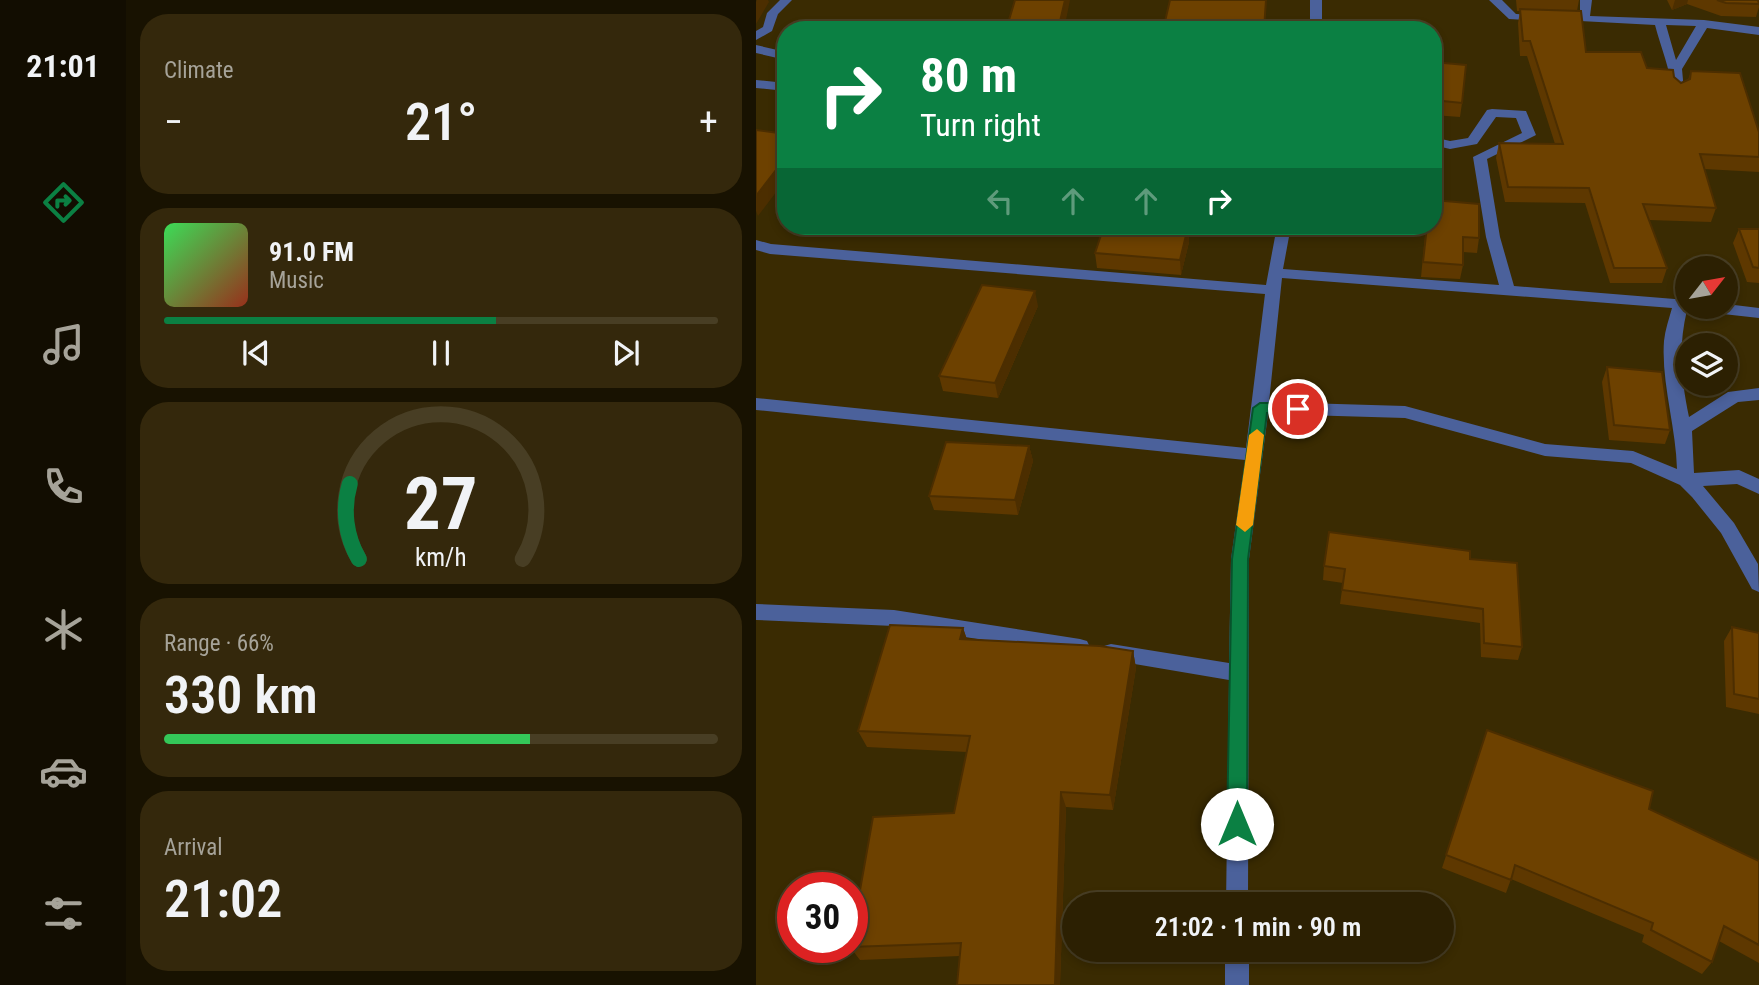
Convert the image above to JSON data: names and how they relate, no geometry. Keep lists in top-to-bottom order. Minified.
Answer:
{"north":"top right","page":{"tabs":"21:01","tile":["Climate",["Range · 66%","330 km"],["Arrival","21:02"]],"turn":["80 m","Turn right"],"heat":["−","21°","+"],"song":["91.0 FM","Music"],"limit":"30","trip":"21:02 · 1 min · 90 m","gauge":["27","km/h"]}}
